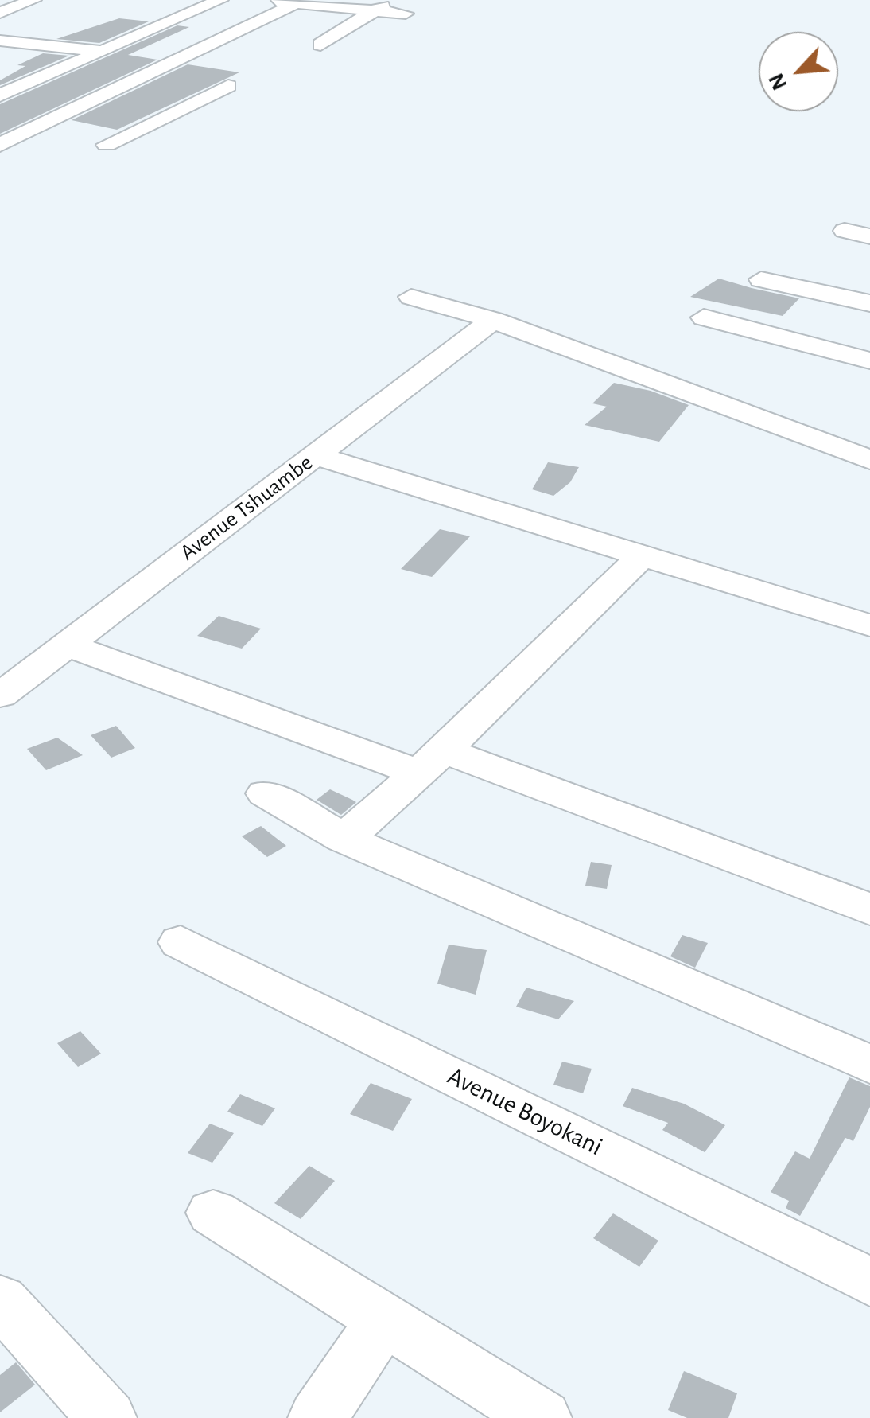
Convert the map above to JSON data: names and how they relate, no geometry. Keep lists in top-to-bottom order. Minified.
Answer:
{"streets":{"street":["Avenue Tshuambe","Avenue Boyokani"]},"north":"bottom left"}
